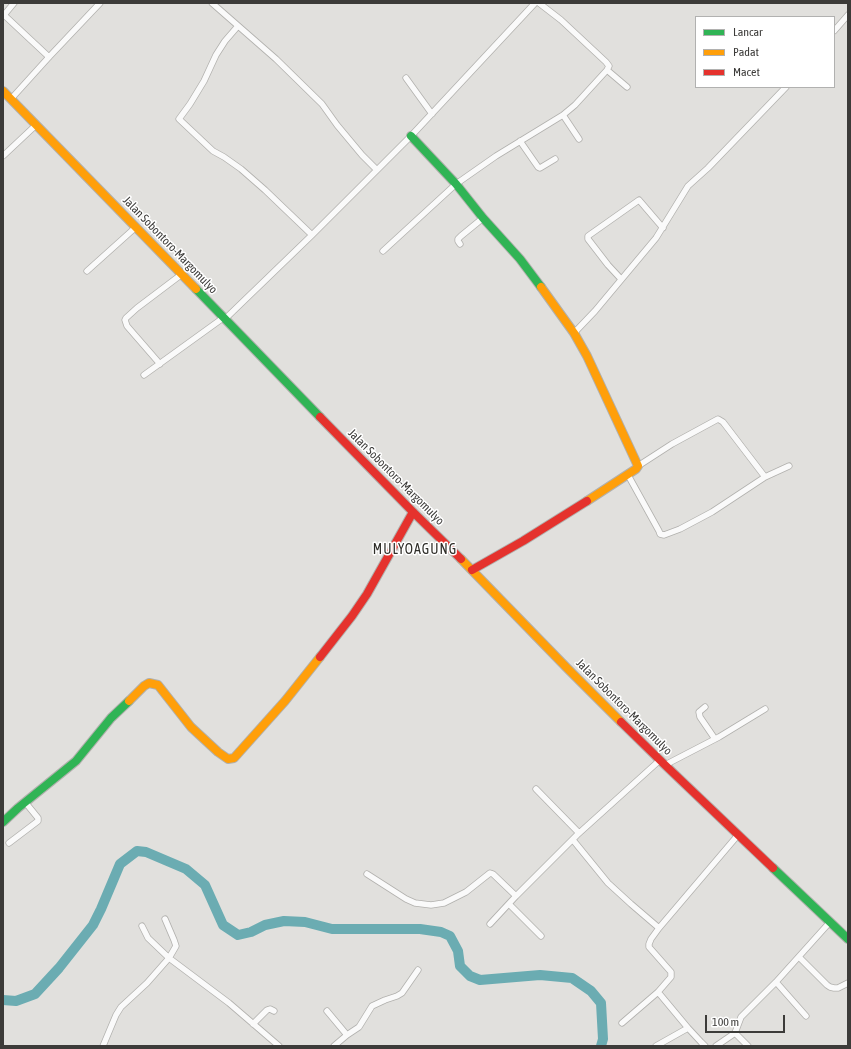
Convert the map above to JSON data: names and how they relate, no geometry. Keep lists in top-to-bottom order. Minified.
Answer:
{"streets":{"street":["Jalan Sobontoro-Margomulyo"]},"districts":["MULYOAGUNG"],"legend":["Lancar","Padat","Macet"],"scale_bar":"100 m"}
